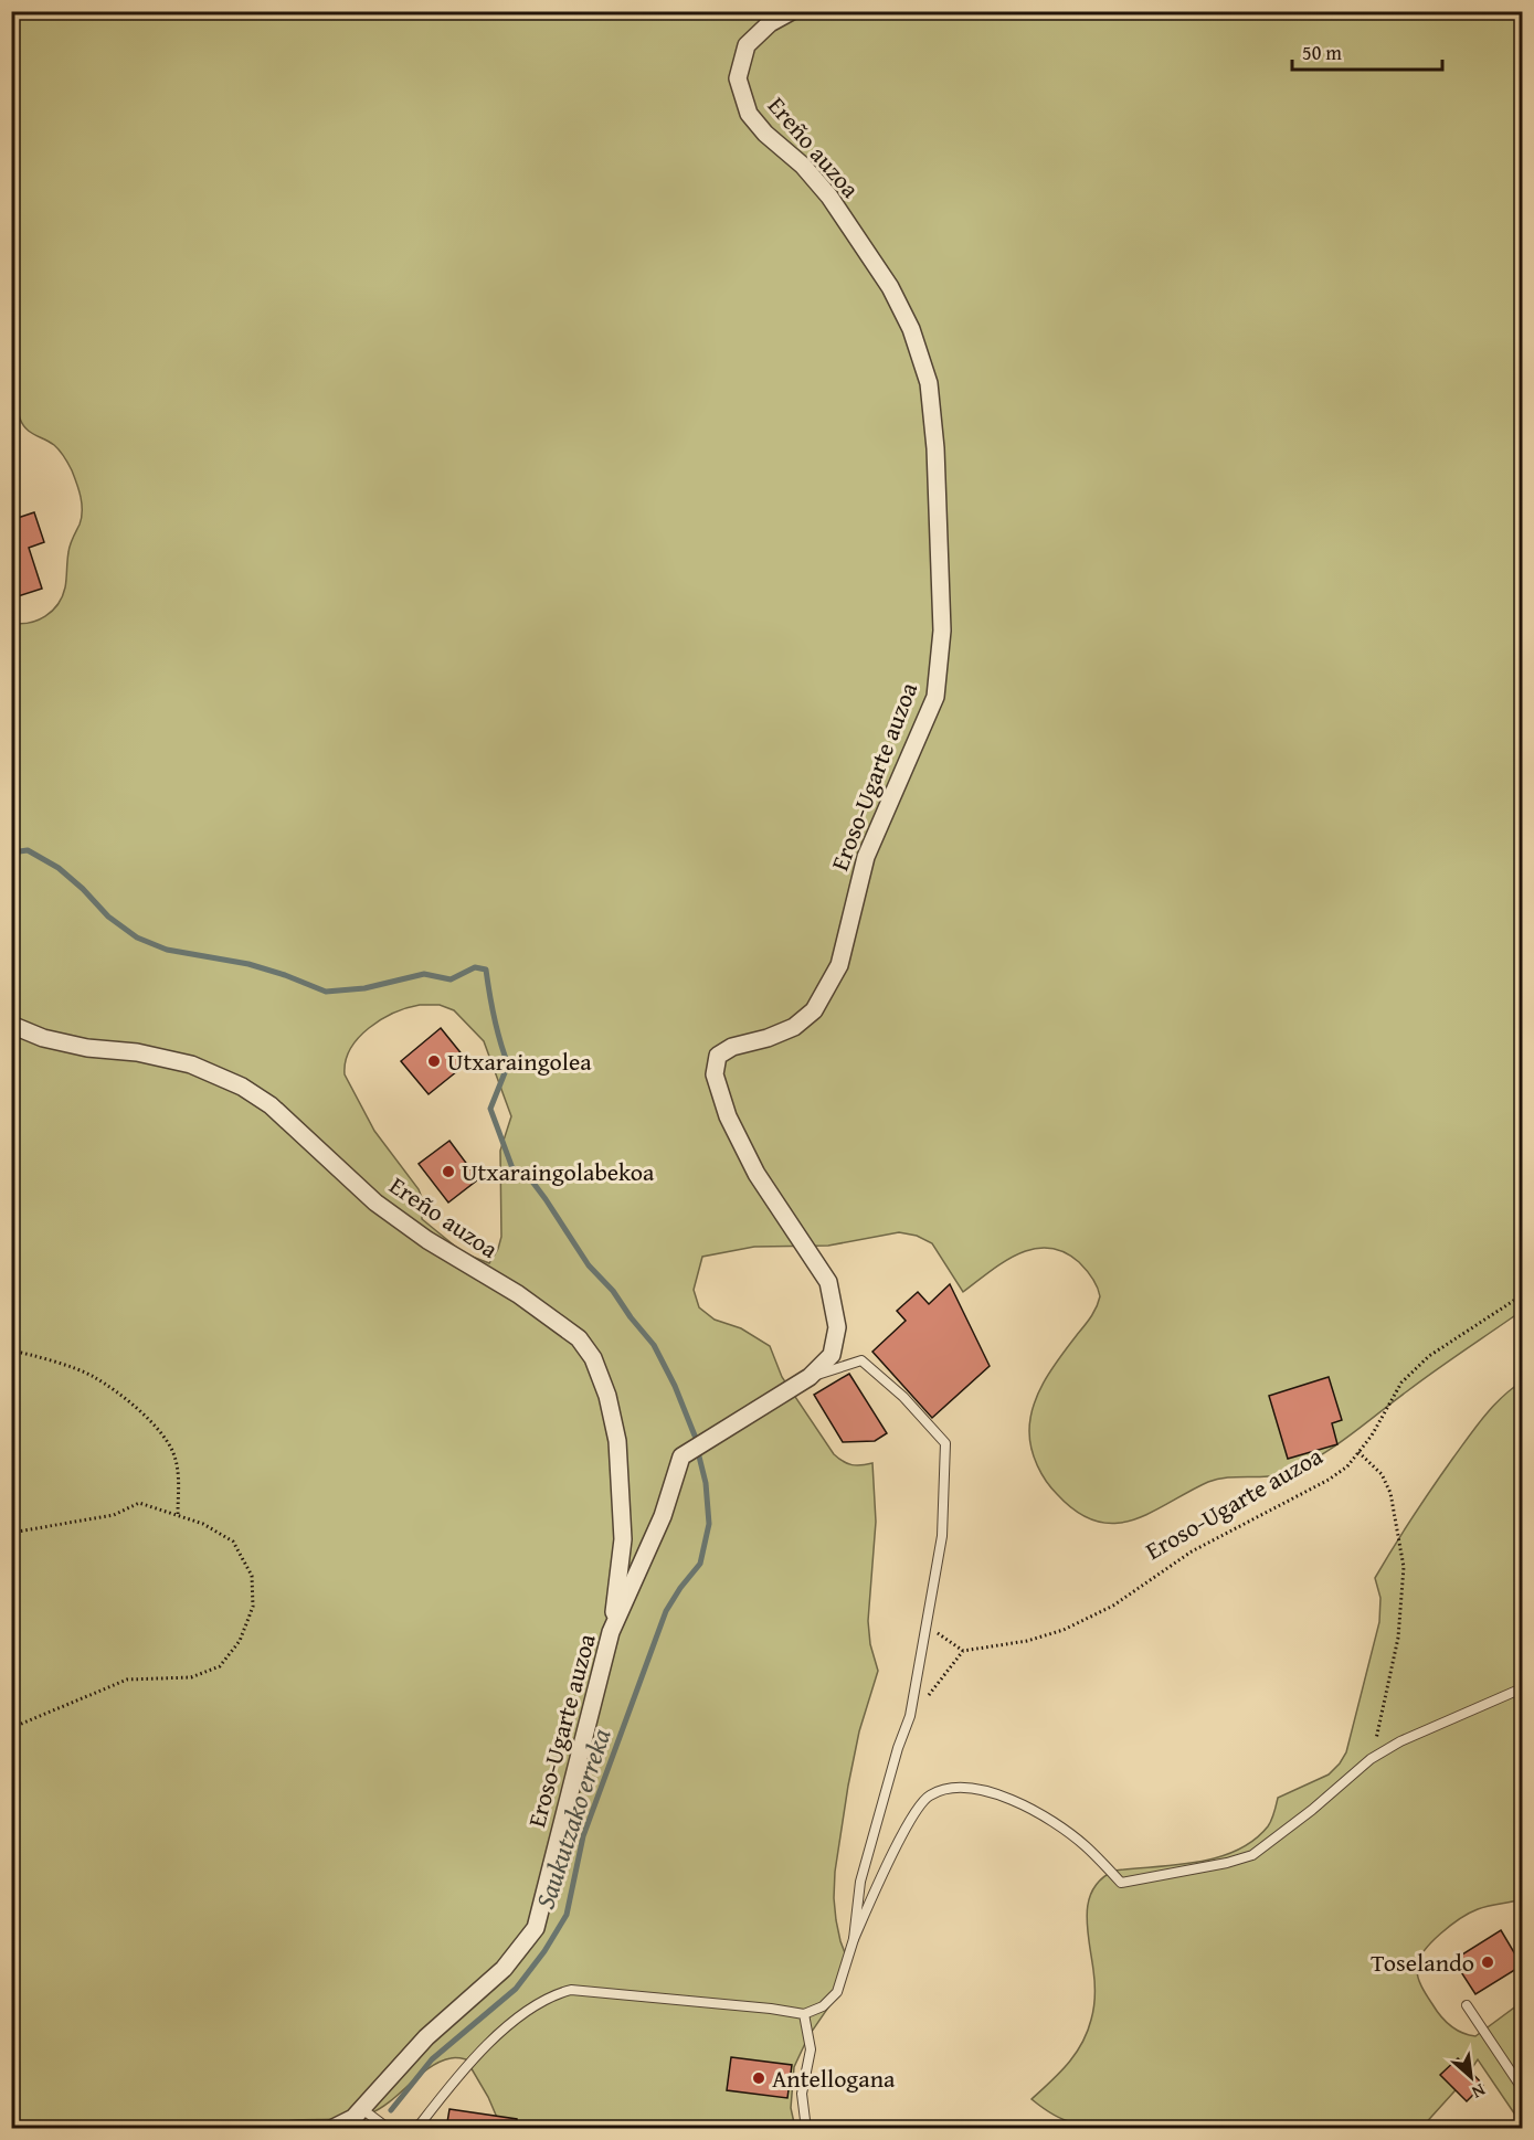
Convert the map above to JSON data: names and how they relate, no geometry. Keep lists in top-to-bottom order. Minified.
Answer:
{"streets":{"street":["Ereño auzoa","Eroso-Ugarte auzoa"]},"crossings":[["Ereño auzoa","Eroso-Ugarte auzoa"]],"water":["Saukutzako erreka"],"places":["Utxaraingolea","Utxaraingolabekoa","Toselando","Antellogana"],"scale_bar":"50 m","north":"bottom right"}
